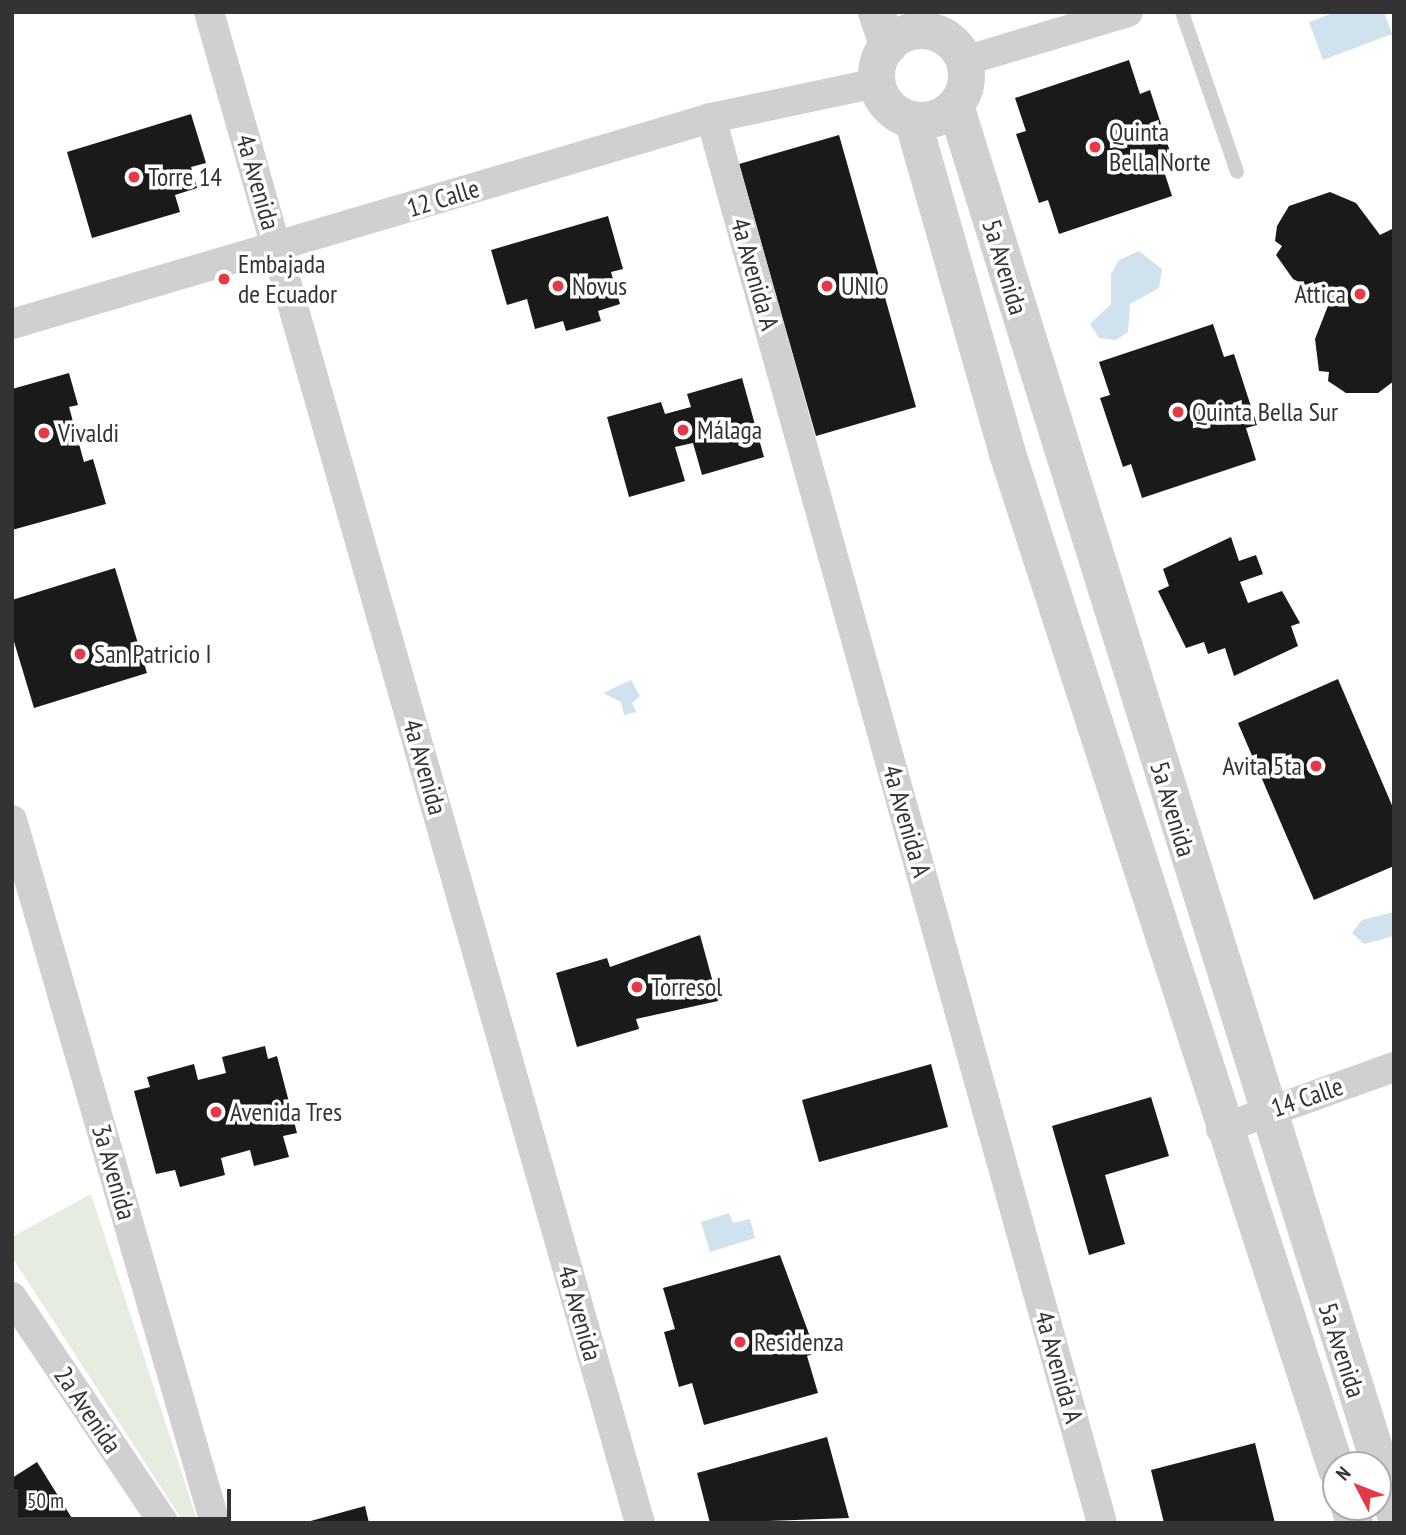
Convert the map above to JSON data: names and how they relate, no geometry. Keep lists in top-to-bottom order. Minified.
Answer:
{"streets":{"street":["4a Avenida","12 Calle","5a Avenida","4a Avenida A","14 Calle","3a Avenida","2a Avenida"]},"crossings":[["4a Avenida","12 Calle"],["12 Calle","5a Avenida"],["12 Calle","4a Avenida A"],["5a Avenida","14 Calle"]],"places":["Quinta Bella Norte","Torre 14","Embajada de Ecuador","Novus","UNIO","Attica","Quinta Bella Sur","Málaga","Vivaldi","San Patricio I","Avita 5ta","Torresol","Avenida Tres","Residenza"],"scale_bar":"50 m","north":"top left"}
